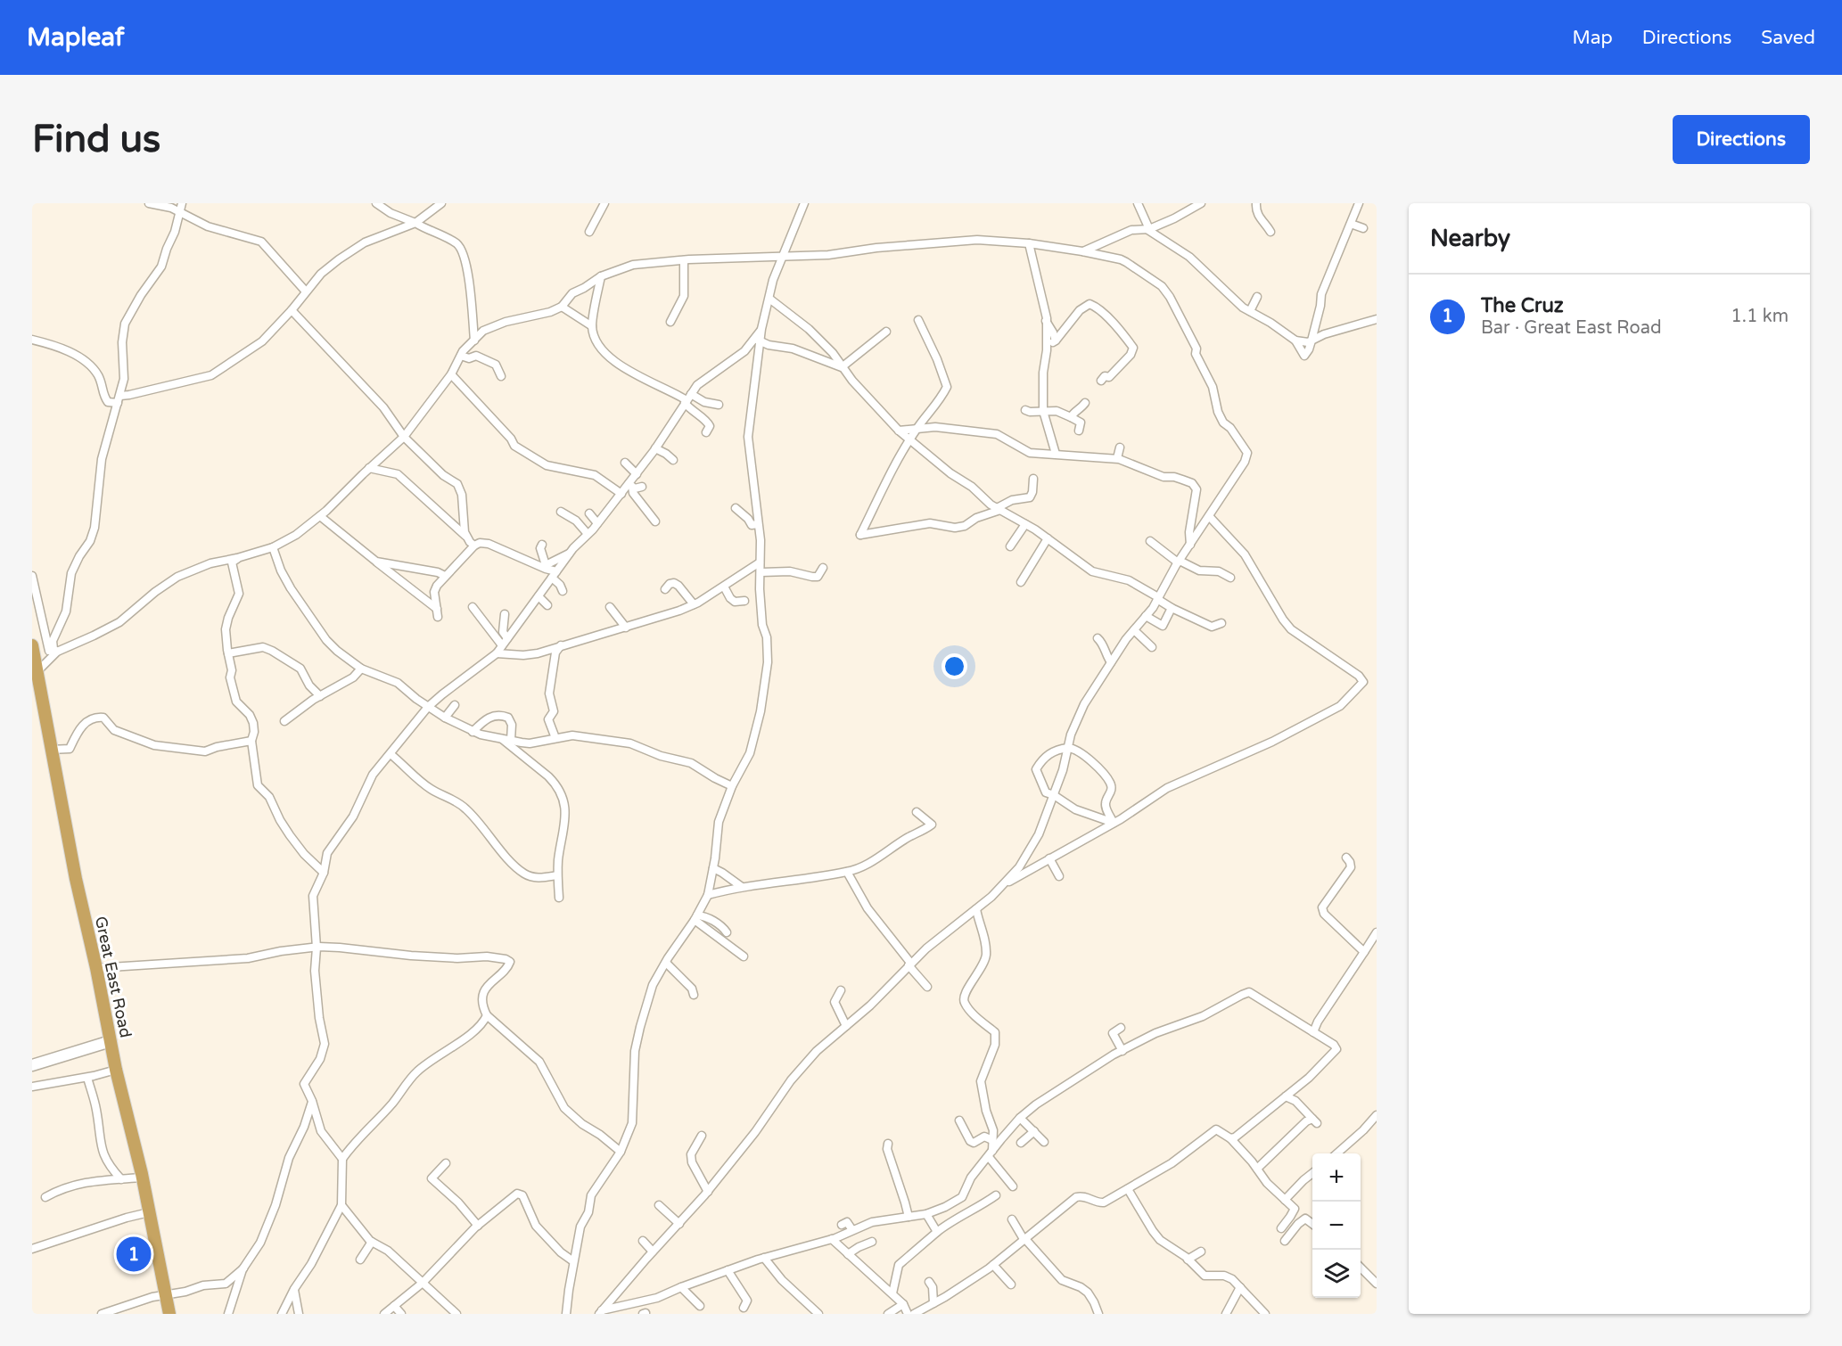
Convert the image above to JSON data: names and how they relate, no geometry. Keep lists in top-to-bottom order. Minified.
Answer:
{"streets":{"highway":["Great East Road"]},"page":{"header":"Mapleaf","nav":["Map","Directions","Saved"],"buttons":"Directions","title":"Find us","heading":"Nearby","list":[{"mark":"1","name":"The Cruz","note":"Bar · Great East Road","value":"1.1 km"}],"map_buttons":["+","−"],"pins":"1"}}
